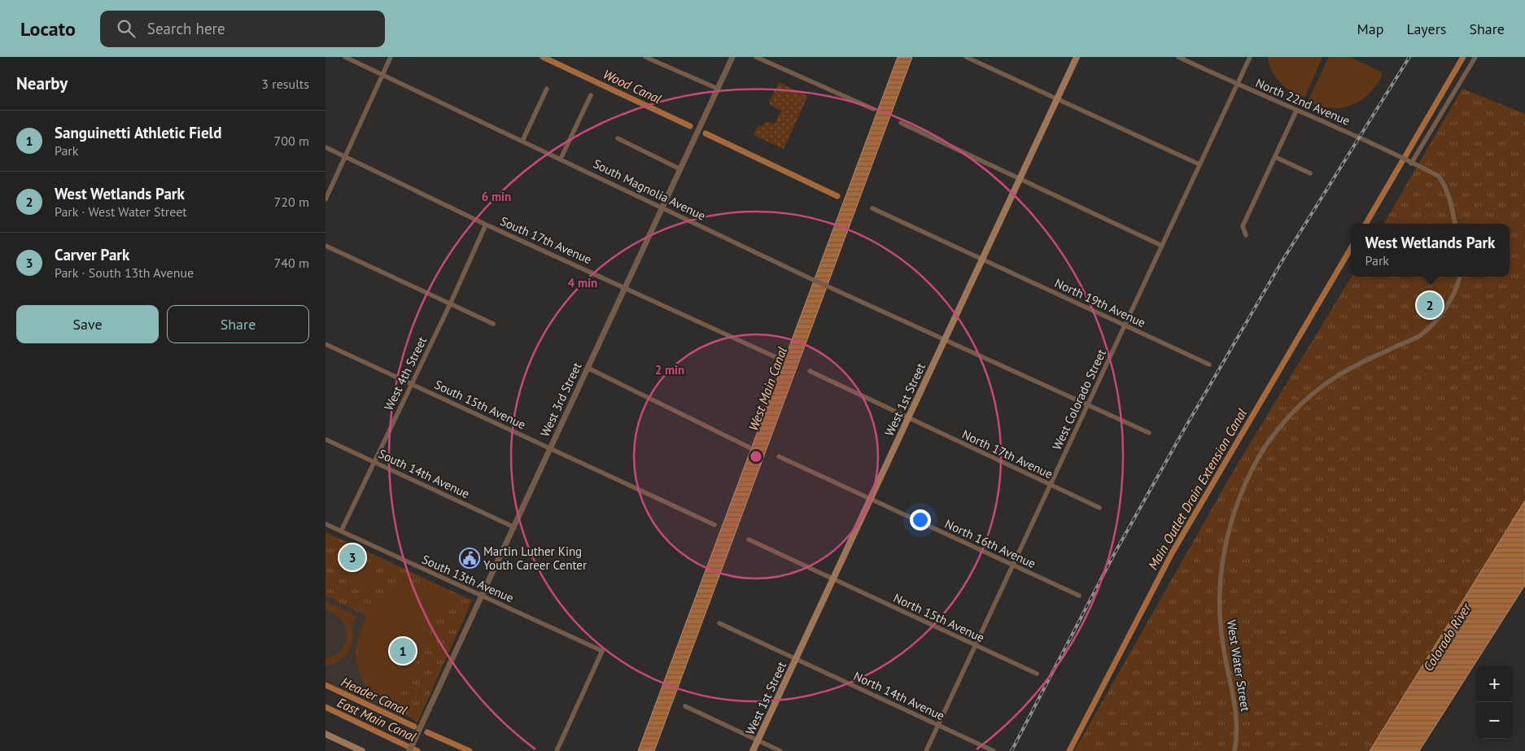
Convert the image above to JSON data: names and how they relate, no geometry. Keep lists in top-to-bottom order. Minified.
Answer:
{"streets":{"main road":["West 1st Street"],"street":["North 22nd Avenue","South Magnolia Avenue","South 17th Avenue","North 19th Avenue","West 4th Street","West 3rd Street","West Colorado Street","South 15th Avenue","North 17th Avenue","South 14th Avenue","North 16th Avenue","South 13th Avenue","North 15th Avenue","West Water Street","North 14th Avenue"]},"crossings":[["North 22nd Avenue","West Colorado Street"],["South Magnolia Avenue","West 3rd Street"],["South Magnolia Avenue","West 1st Street"],["South Magnolia Avenue","West Colorado Street"],["South 17th Avenue","West 4th Street"],["South 17th Avenue","West 3rd Street"],["North 19th Avenue","West 1st Street"],["North 19th Avenue","West Colorado Street"],["West 4th Street","South 15th Avenue"],["West 4th Street","South 14th Avenue"],["West 4th Street","South 13th Avenue"],["West 3rd Street","South 15th Avenue"],["West 3rd Street","South 14th Avenue"],["West 3rd Street","South 13th Avenue"],["West 1st Street","North 17th Avenue"],["West 1st Street","North 16th Avenue"],["West 1st Street","North 15th Avenue"],["West 1st Street","North 14th Avenue"],["West Colorado Street","North 17th Avenue"],["West Colorado Street","North 16th Avenue"],["West Colorado Street","North 15th Avenue"],["West Colorado Street","North 14th Avenue"]],"water":["Wood Canal","West Main Canal","Main Outlet Drain Extension Canal","Colorado River","Header Canal","East Main Canal"],"places":{"public building":["Martin Luther King Youth Career Center"]},"page":{"header":"Locato","search":"Search here","nav":["Map","Layers","Share"],"heading":["Nearby","3 results"],"list":[{"mark":"1","name":"Sanguinetti Athletic Field","note":"Park","value":"700 m"},{"mark":"2","name":"West Wetlands Park","note":"Park · West Water Street","value":"720 m"},{"mark":"3","name":"Carver Park","note":"Park · South 13th Avenue","value":"740 m"}],"popup":["West Wetlands Park","Park"],"pins":["2","3","1"],"buttons":["Save","Share"],"map_buttons":["+","−"]},"rings":["6 min","4 min","2 min"]}
